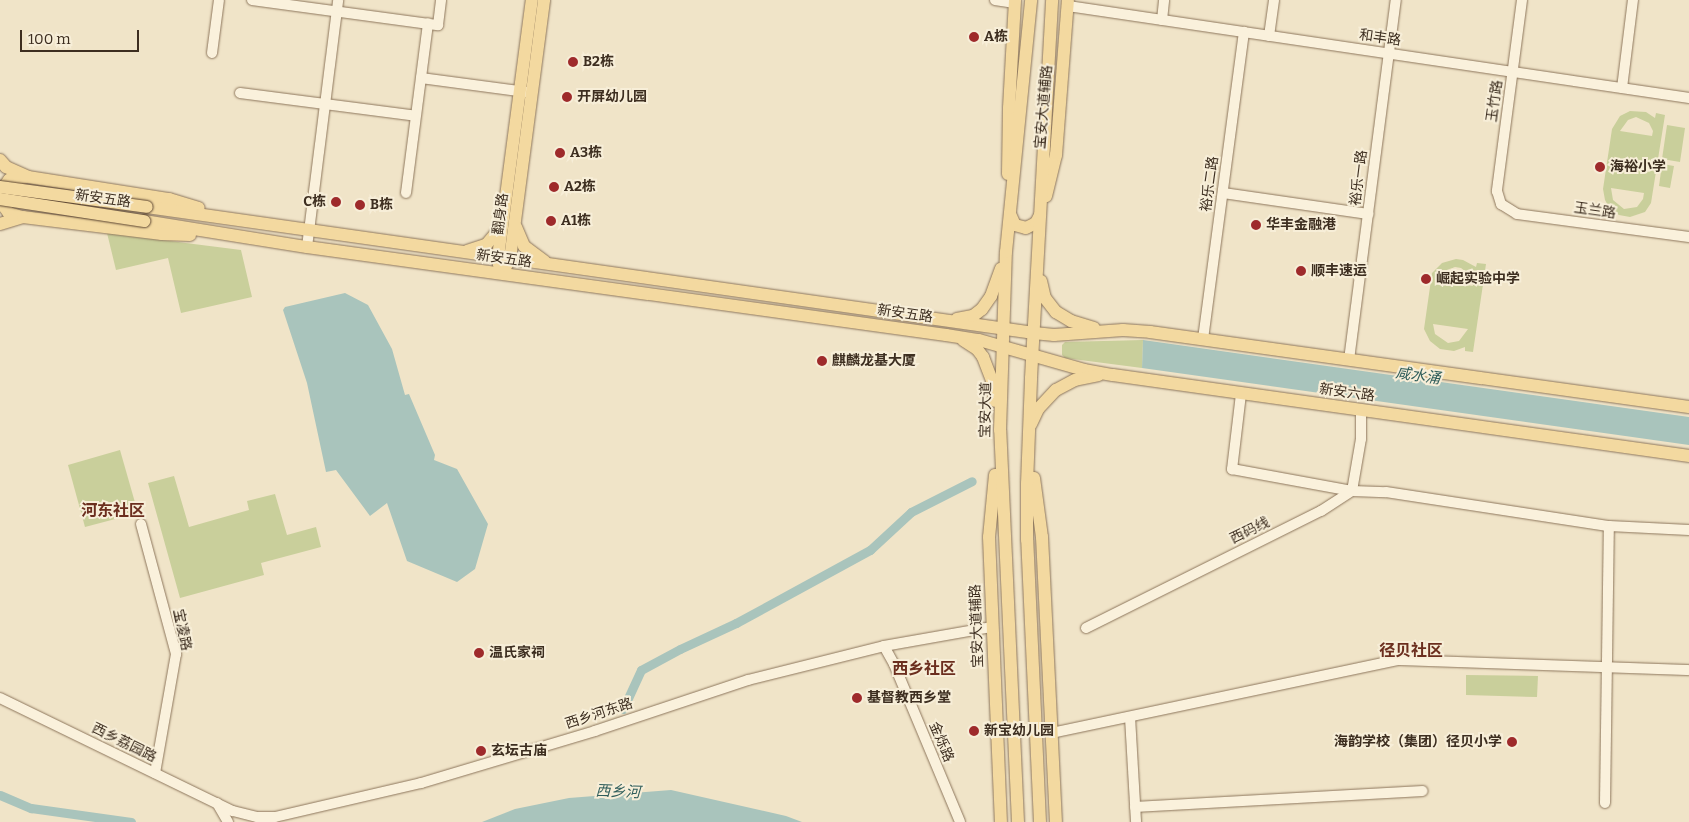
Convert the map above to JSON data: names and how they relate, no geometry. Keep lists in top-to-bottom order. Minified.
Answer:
{"streets":{"main road":["宝安大道辅路","新安五路","翻身路","新安六路","宝安大道"],"street":["和丰路","玉竹路","裕乐一路","裕乐二路","玉兰路","西码线","宝凌路","西乡河东路","金烁路","西乡荔园路"]},"crossings":[["和丰路","玉竹路"],["和丰路","宝安大道辅路"],["和丰路","裕乐一路"],["和丰路","裕乐二路"],["玉竹路","玉兰路"],["宝安大道辅路","宝安大道"],["宝安大道辅路","西乡河东路"],["新安五路","翻身路"],["新安五路","新安六路"],["新安五路","宝安大道"],["新安六路","宝安大道"],["宝凌路","西乡荔园路"],["西乡河东路","金烁路"],["西乡河东路","西乡荔园路"]],"districts":["河东社区","径贝社区","西乡社区"],"water":["咸水涌","西乡河"],"places":["A栋","B2栋","开屏幼儿园","A3栋","海裕小学","A2栋","C栋","B栋","A1栋","华丰金融港","顺丰速运","崛起实验中学","麒麟龙基大厦","温氏家祠","基督教西乡堂","新宝幼儿园","海韵学校（集团）径贝小学","玄坛古庙"],"scale_bar":"100 m"}
